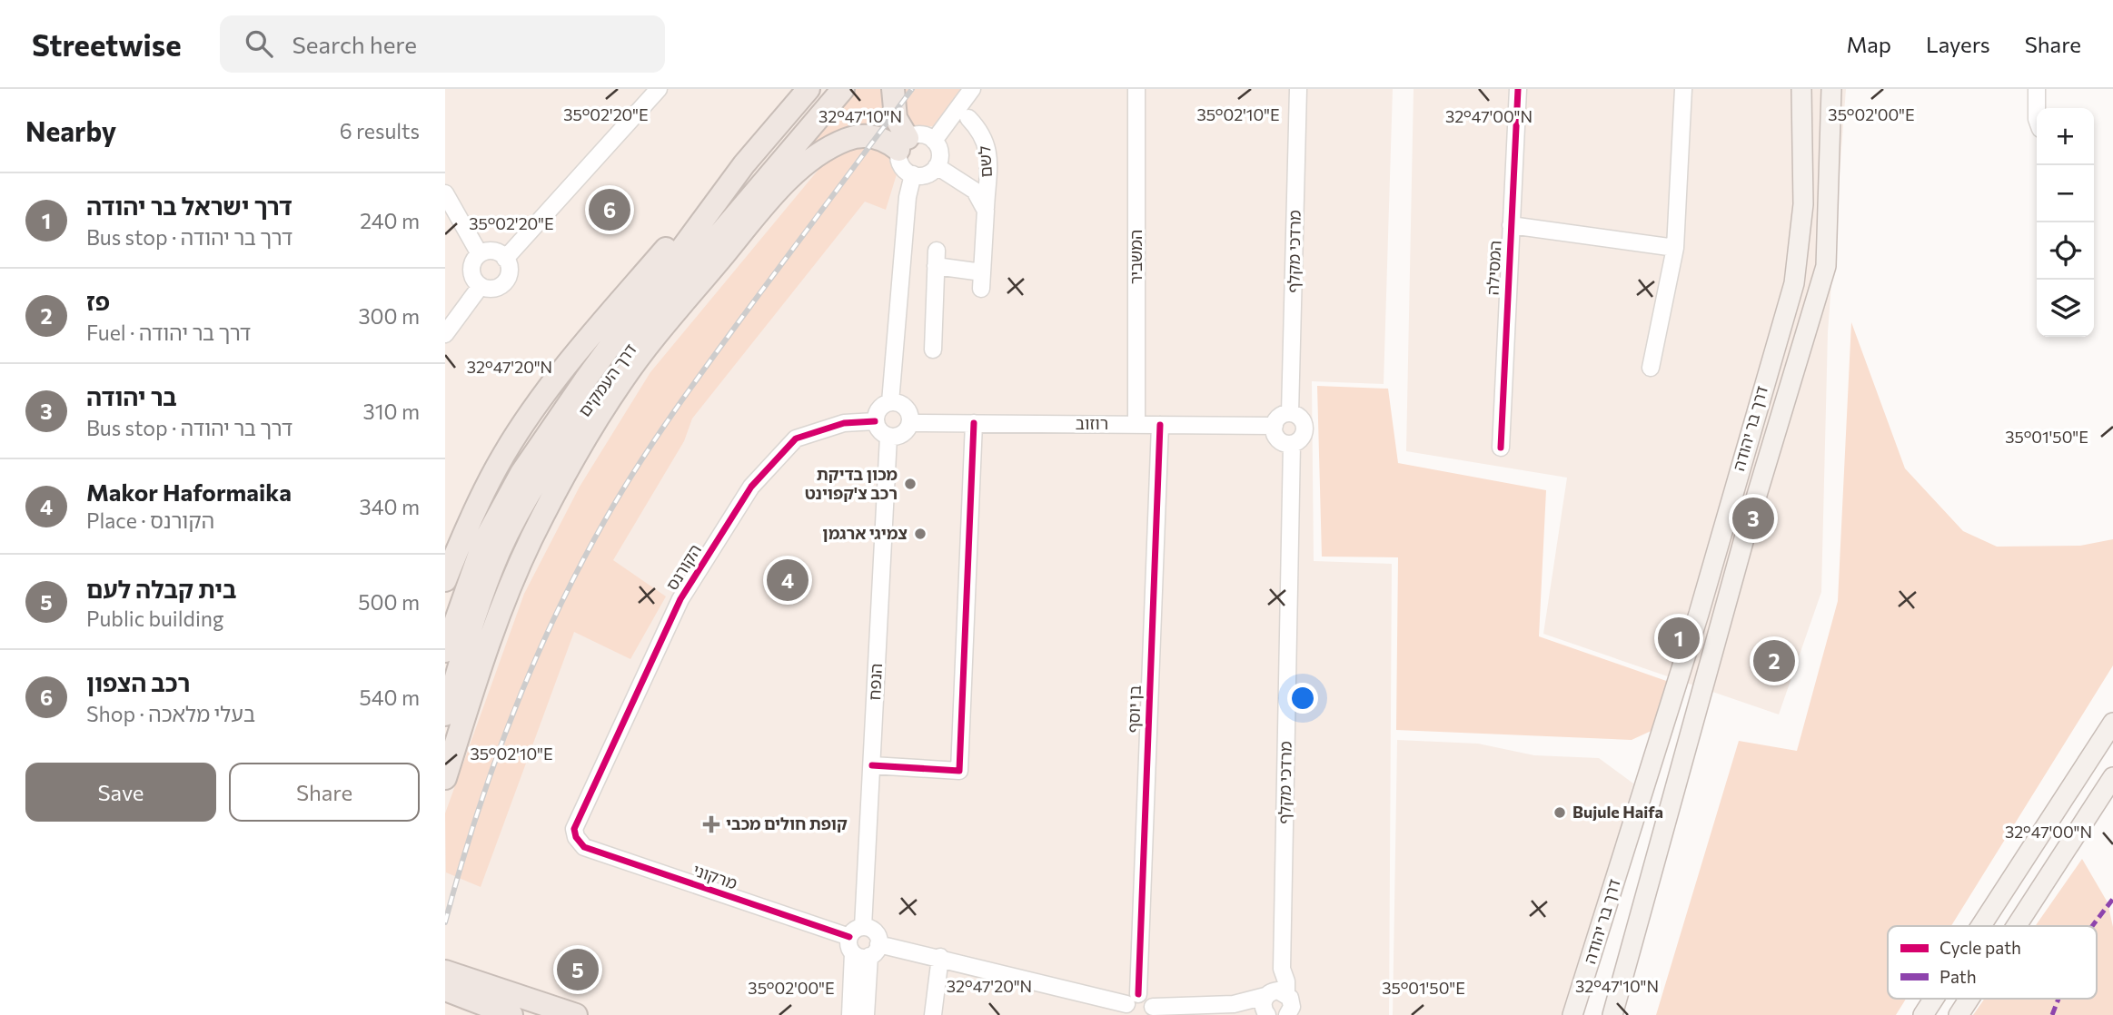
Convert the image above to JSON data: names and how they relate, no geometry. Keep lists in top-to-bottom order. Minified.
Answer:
{"streets":{"highway":["דרך העמקים"],"main road":["דרך בר יהודה"],"street":["לשם","מרדכי מקלף","המשביר","המסילה","רוזוב","הקורנס","הנפח","בן יוסף","מרקוני"]},"crossings":[["מרדכי מקלף","רוזוב"],["המשביר","רוזוב"],["רוזוב","הקורנס"],["רוזוב","הנפח"],["רוזוב","בן יוסף"],["הקורנס","הנפח"],["הקורנס","מרקוני"]],"places":{"other":["מכון בדיקת רכב צ'קפוינט","צמיגי ארגמן","Bujule Haifa"],"health":["קופת חולים מכבי"]},"legend":["Cycle path","Path"],"page":{"header":"Streetwise","search":"Search here","nav":["Map","Layers","Share"],"heading":["Nearby","6 results"],"map_buttons":["+","−"],"list":[{"mark":"1","name":"דרך ישראל בר יהודה","note":"Bus stop · דרך בר יהודה","value":"240 m"},{"mark":"2","name":"פז","note":"Fuel · דרך בר יהודה","value":"300 m"},{"mark":"3","name":"בר יהודה","note":"Bus stop · דרך בר יהודה","value":"310 m"},{"mark":"4","name":"Makor Haformaika","note":"Place · הקורנס","value":"340 m"},{"mark":"5","name":"בית קבלה לעם","note":"Public building","value":"500 m"},{"mark":"6","name":"רכב הצפון","note":"Shop · בעלי מלאכה","value":"540 m"}],"pins":["6","3","4","1","2","5"],"buttons":["Save","Share"]},"coordinates":["35°02'10\"E","35°02'20\"E","35°02'00\"E","32°47'10\"N","32°47'00\"N","32°47'20\"N","35°01'50\"E"]}
